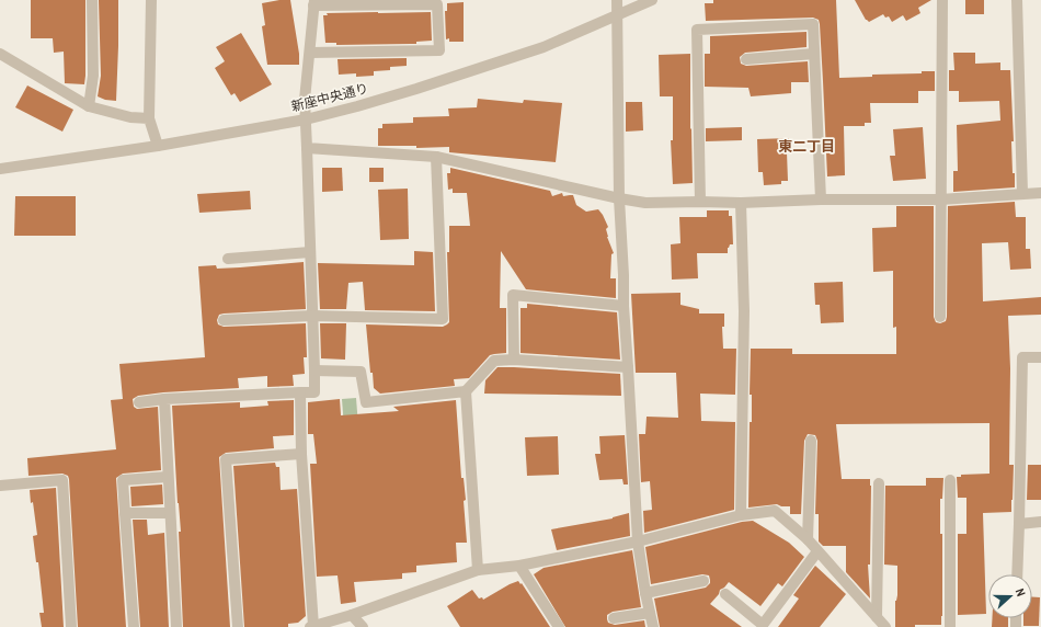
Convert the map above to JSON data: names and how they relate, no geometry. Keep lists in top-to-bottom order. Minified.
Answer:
{"streets":{"street":["新座中央通り"]},"districts":["東二丁目"],"north":"right"}
